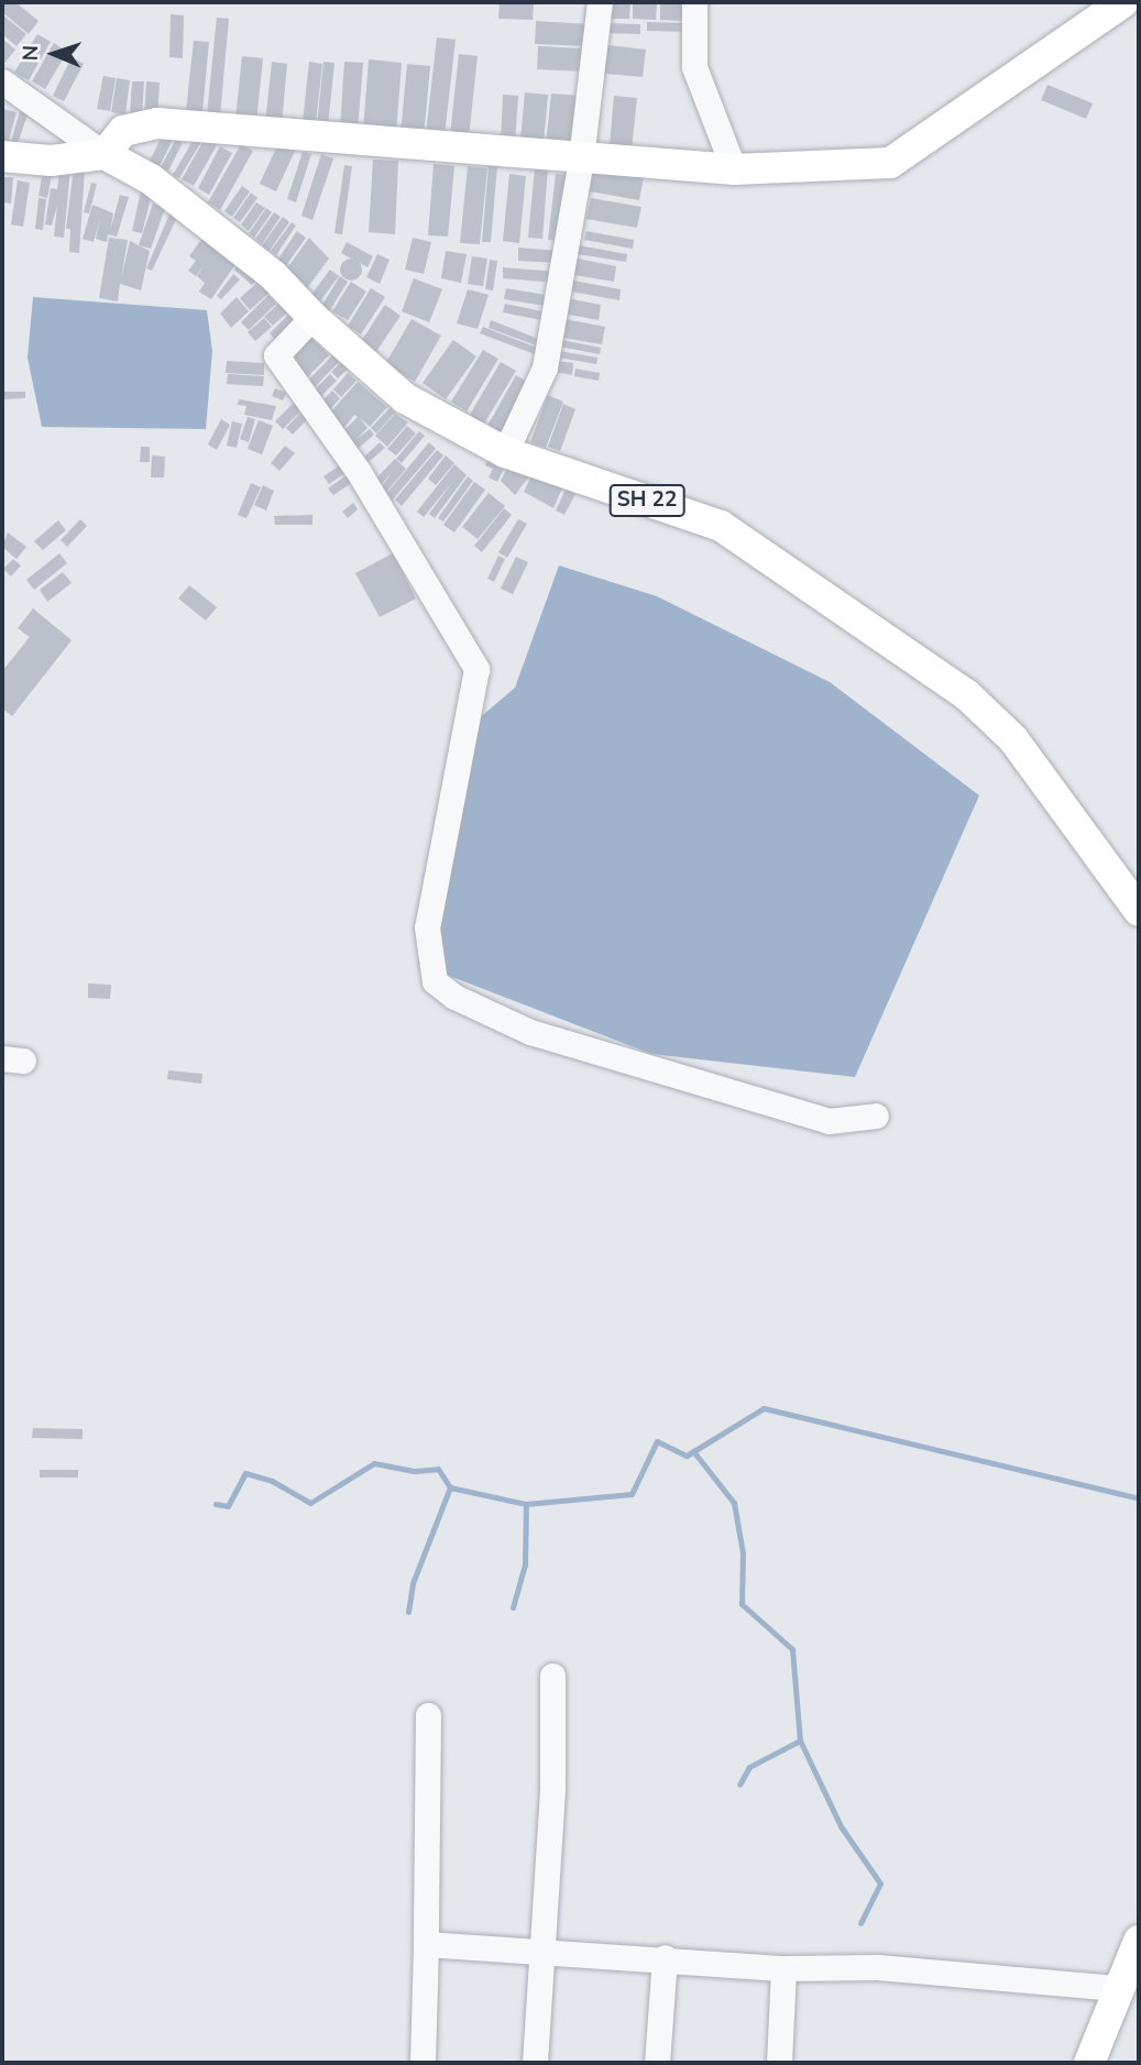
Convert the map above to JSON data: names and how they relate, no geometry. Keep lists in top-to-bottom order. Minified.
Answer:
{"streets":{"main road":["SH 22"]},"north":"left"}
